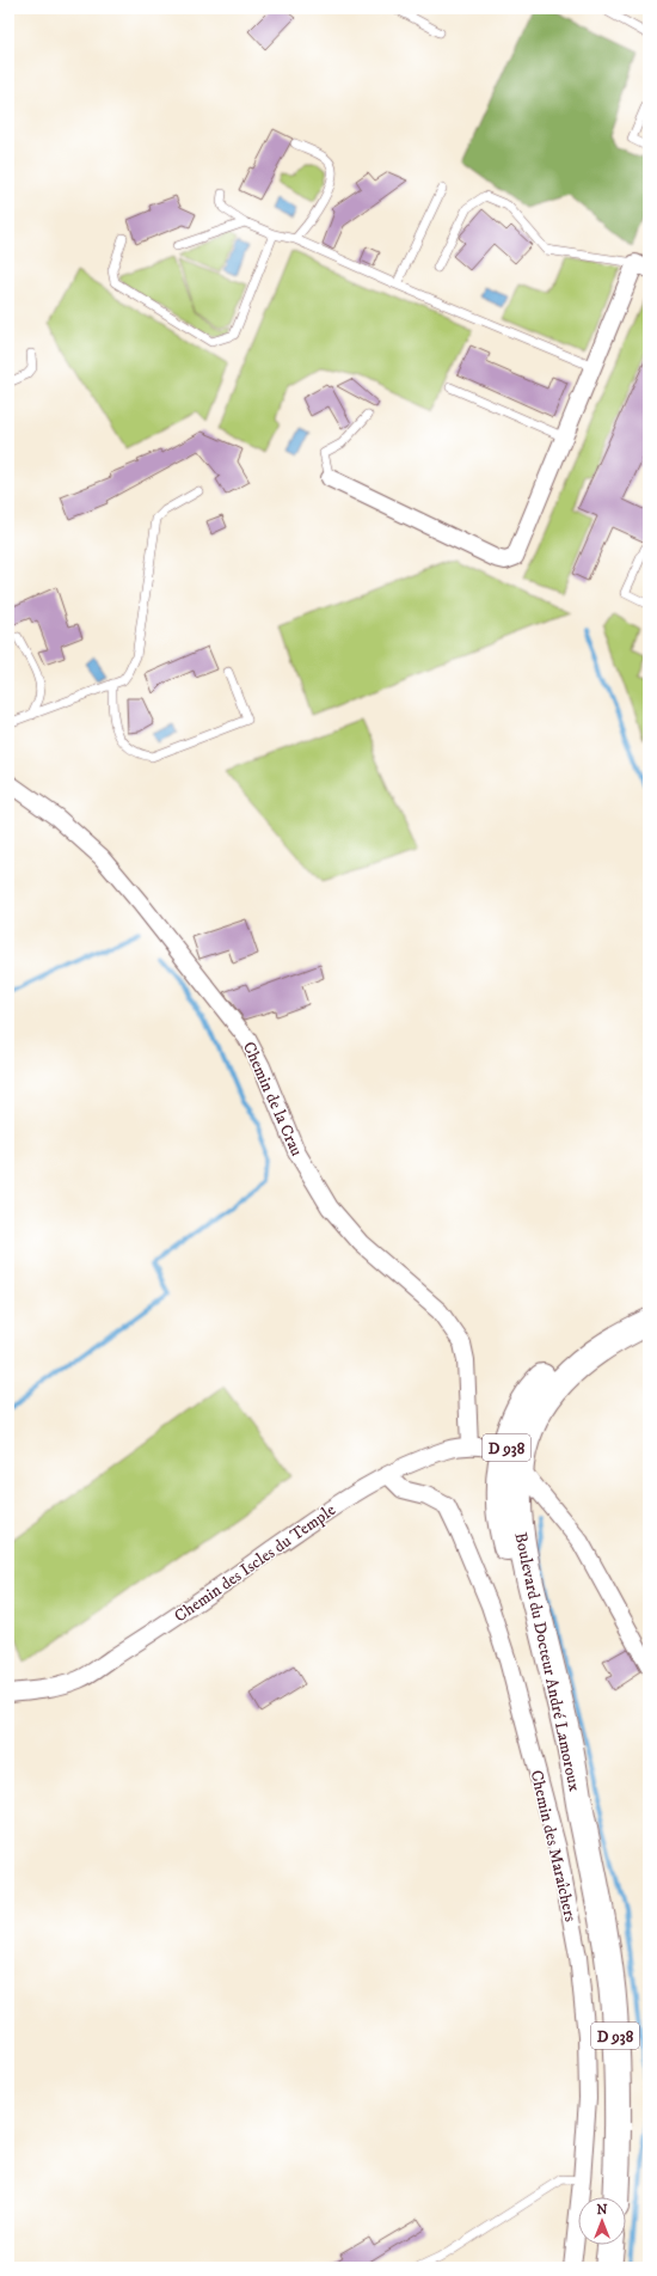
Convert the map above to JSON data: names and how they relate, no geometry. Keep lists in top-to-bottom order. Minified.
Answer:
{"streets":{"main road":["D 938","Boulevard du Docteur André Lamoroux"],"street":["Chemin de la Crau","Chemin des Iscles du Temple","Chemin des Maraîchers"]},"crossings":[["Chemin de la Crau","Chemin des Iscles du Temple"],["Chemin des Iscles du Temple","Boulevard du Docteur André Lamoroux"],["Chemin des Iscles du Temple","Chemin des Maraîchers"]],"north":"top"}
